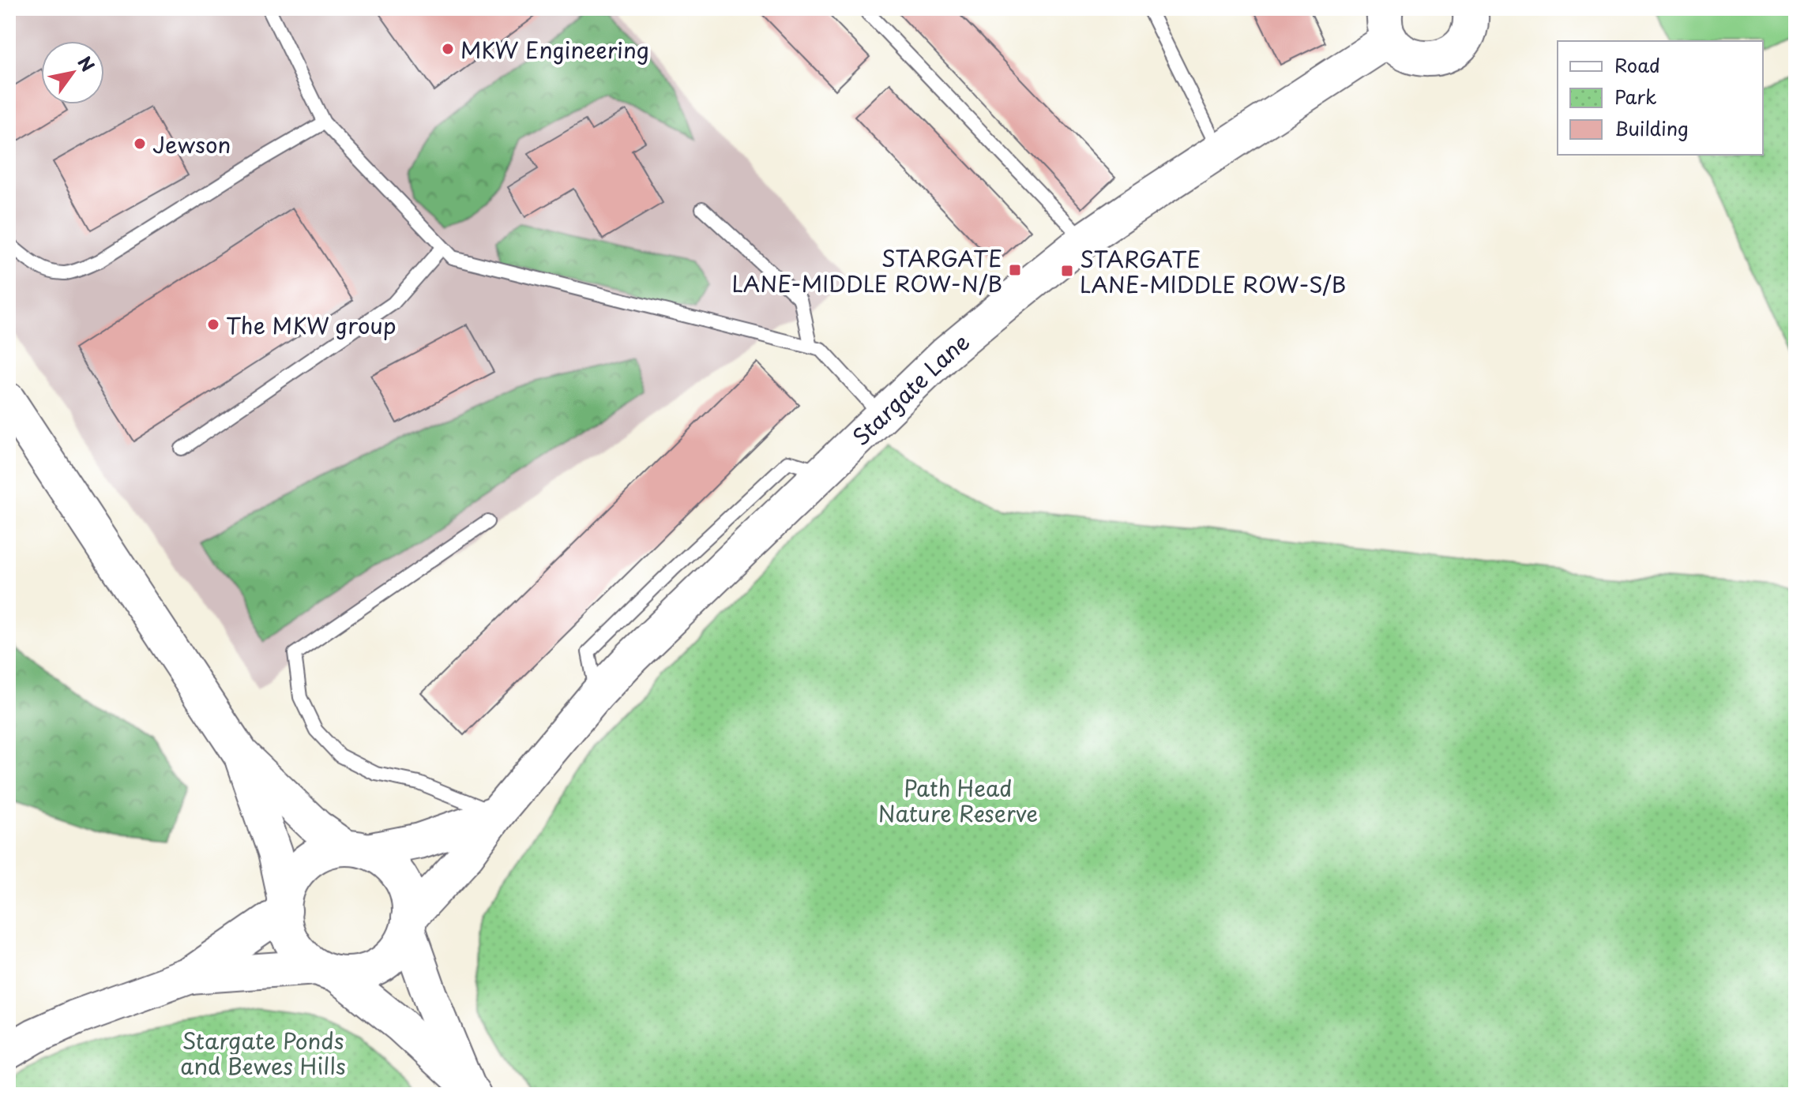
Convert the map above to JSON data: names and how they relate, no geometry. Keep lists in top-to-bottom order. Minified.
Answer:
{"streets":{"street":["Stargate Lane"]},"parks":["Path Head Nature Reserve","Stargate Ponds and Bewes Hills"],"places":{"other":["MKW Engineering","Jewson","The MKW group"],"transit":["STARGATE LANE-MIDDLE ROW-N/B","STARGATE LANE-MIDDLE ROW-S/B"]},"legend":["Road","Park","Building"],"north":"top right"}
